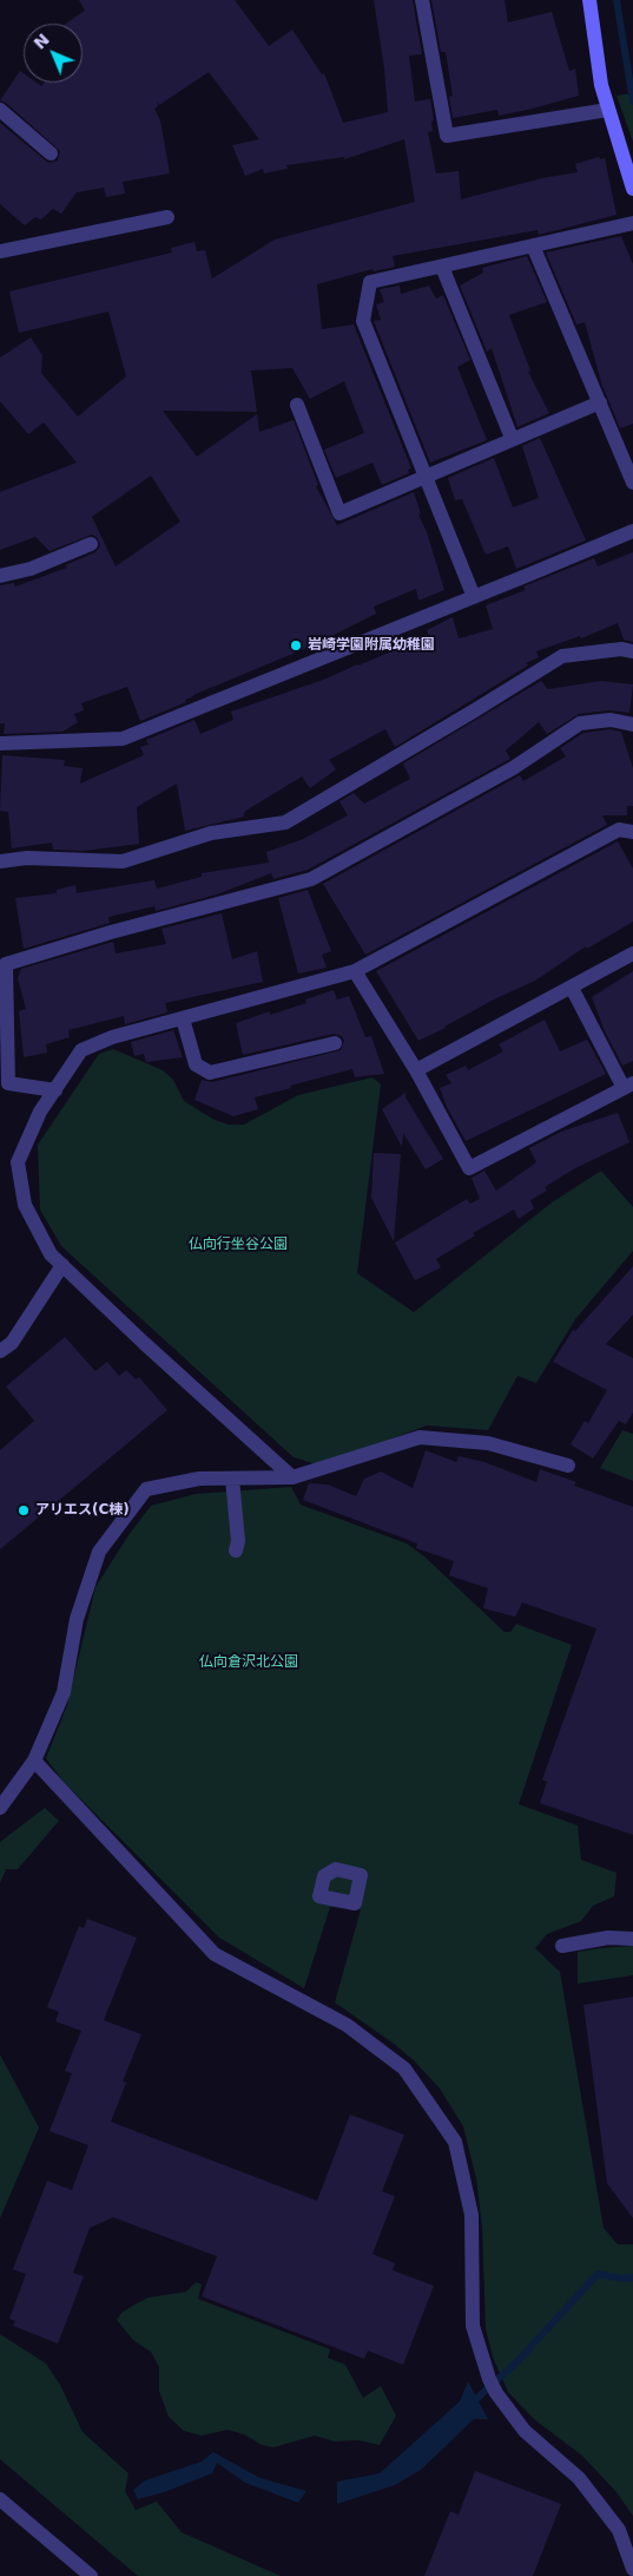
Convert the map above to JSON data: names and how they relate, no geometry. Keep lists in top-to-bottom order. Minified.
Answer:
{"parks":["仏向行坐谷公園","仏向倉沢北公園"],"places":["岩崎学園附属幼稚園","アリエス(C棟)"],"north":"top left"}
